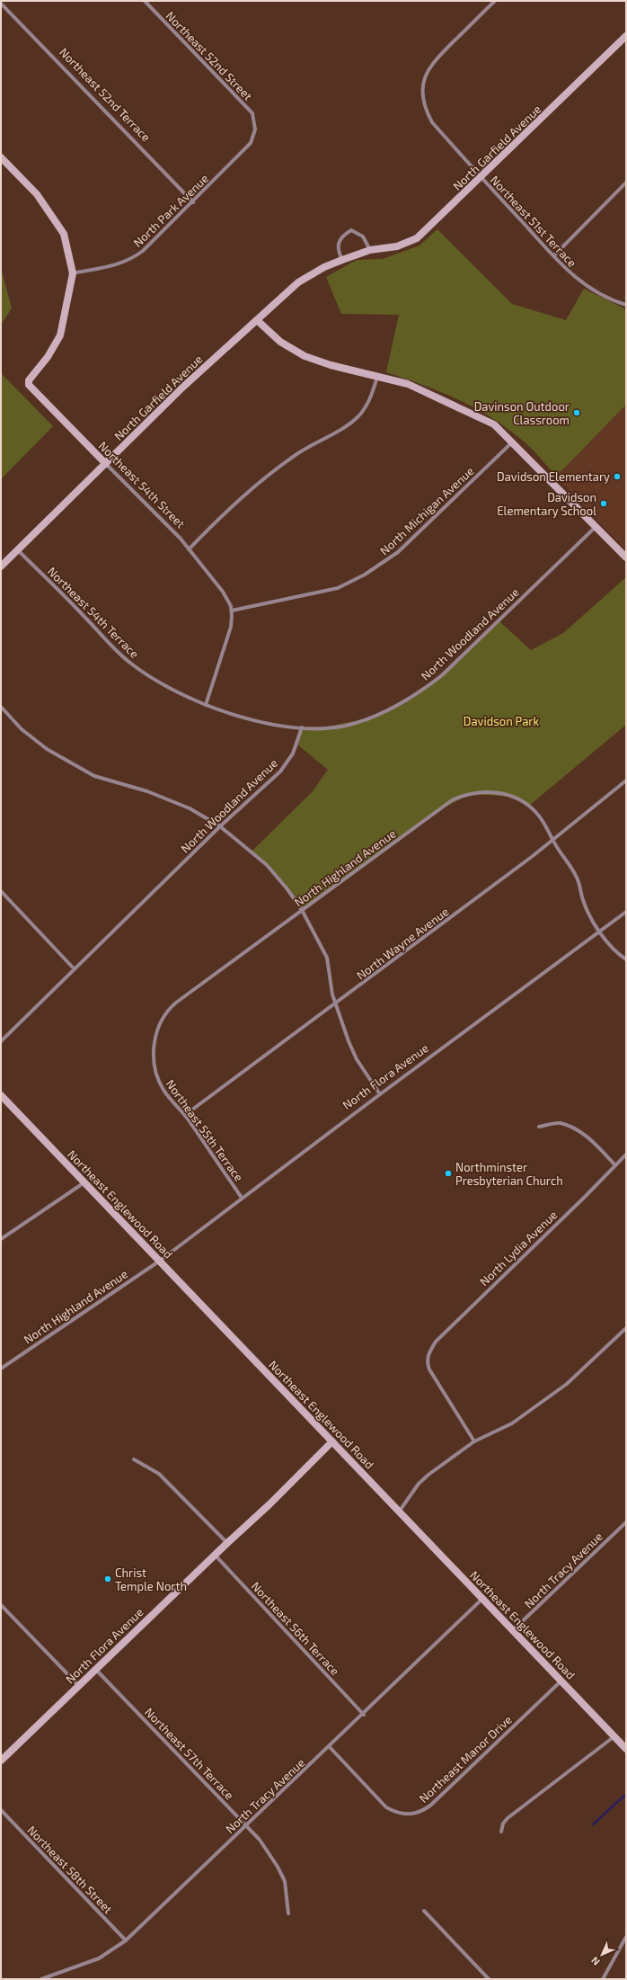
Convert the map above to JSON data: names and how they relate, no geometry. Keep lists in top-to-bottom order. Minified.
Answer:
{"streets":{"street":["Northeast 52nd Street","Northeast 52nd Terrace","North Garfield Avenue","North Park Avenue","Northeast 51st Terrace","Northeast 54th Street","North Michigan Avenue","Northeast 54th Terrace","North Woodland Avenue","North Highland Avenue","North Wayne Avenue","North Flora Avenue","Northeast 55th Terrace","Northeast Englewood Road","North Lydia Avenue","North Tracy Avenue","Northeast 56th Terrace","Northeast 57th Terrace","Northeast Manor Drive","Northeast 58th Street"]},"crossings":[["Northeast 52nd Street","North Park Avenue"],["Northeast 52nd Terrace","North Park Avenue"],["North Garfield Avenue","Northeast 51st Terrace"],["North Garfield Avenue","Northeast 54th Street"],["North Garfield Avenue","Northeast 54th Terrace"],["North Park Avenue","Northeast 54th Street"],["Northeast 54th Street","North Michigan Avenue"],["Northeast 54th Terrace","North Woodland Avenue"],["North Highland Avenue","North Wayne Avenue"],["North Highland Avenue","North Flora Avenue"],["North Highland Avenue","Northeast 55th Terrace"],["North Highland Avenue","Northeast Englewood Road"],["North Wayne Avenue","Northeast 55th Terrace"],["North Flora Avenue","Northeast 55th Terrace"],["North Flora Avenue","Northeast Englewood Road"],["North Flora Avenue","Northeast 56th Terrace"],["North Flora Avenue","Northeast 57th Terrace"],["Northeast Englewood Road","North Tracy Avenue"],["Northeast Englewood Road","Northeast Manor Drive"],["North Tracy Avenue","Northeast 56th Terrace"],["North Tracy Avenue","Northeast 57th Terrace"],["North Tracy Avenue","Northeast Manor Drive"],["North Tracy Avenue","Northeast 58th Street"]],"parks":["Davidson Park"],"places":["Davinson Outdoor Classroom","Davidson Elementary","Davidson Elementary School","Northminster Presbyterian Church","Christ Temple North"],"north":"bottom left"}
